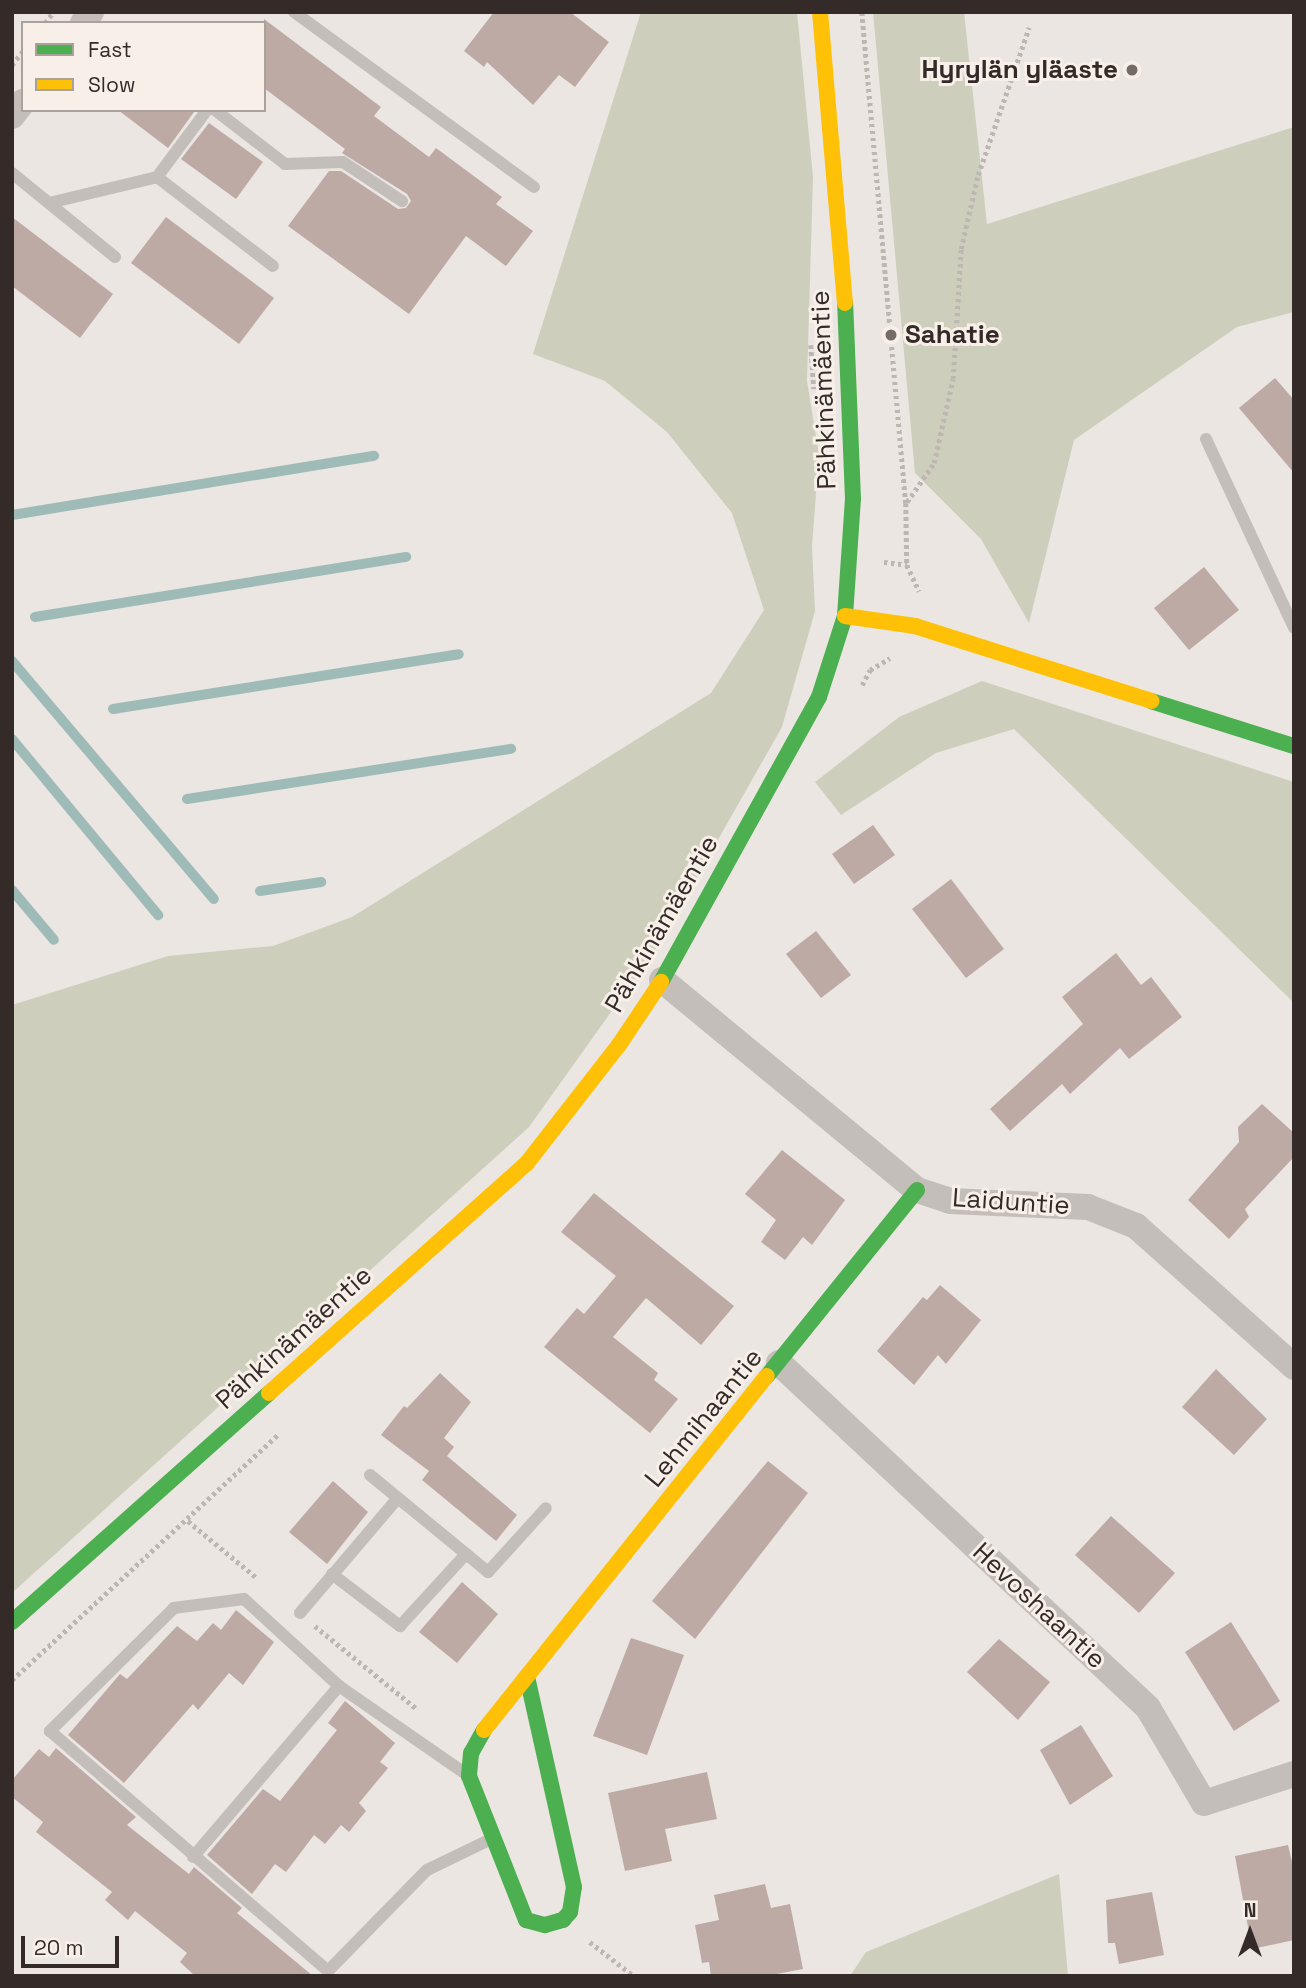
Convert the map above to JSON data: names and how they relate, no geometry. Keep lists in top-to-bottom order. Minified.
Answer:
{"streets":{"street":["Pähkinämäentie","Laiduntie","Lehmihaantie","Hevoshaantie"]},"crossings":[["Pähkinämäentie","Laiduntie"],["Laiduntie","Lehmihaantie"],["Lehmihaantie","Hevoshaantie"]],"places":["Hyrylän yläaste","Sahatie"],"legend":["Fast","Slow"],"scale_bar":"20 m","north":"top"}
